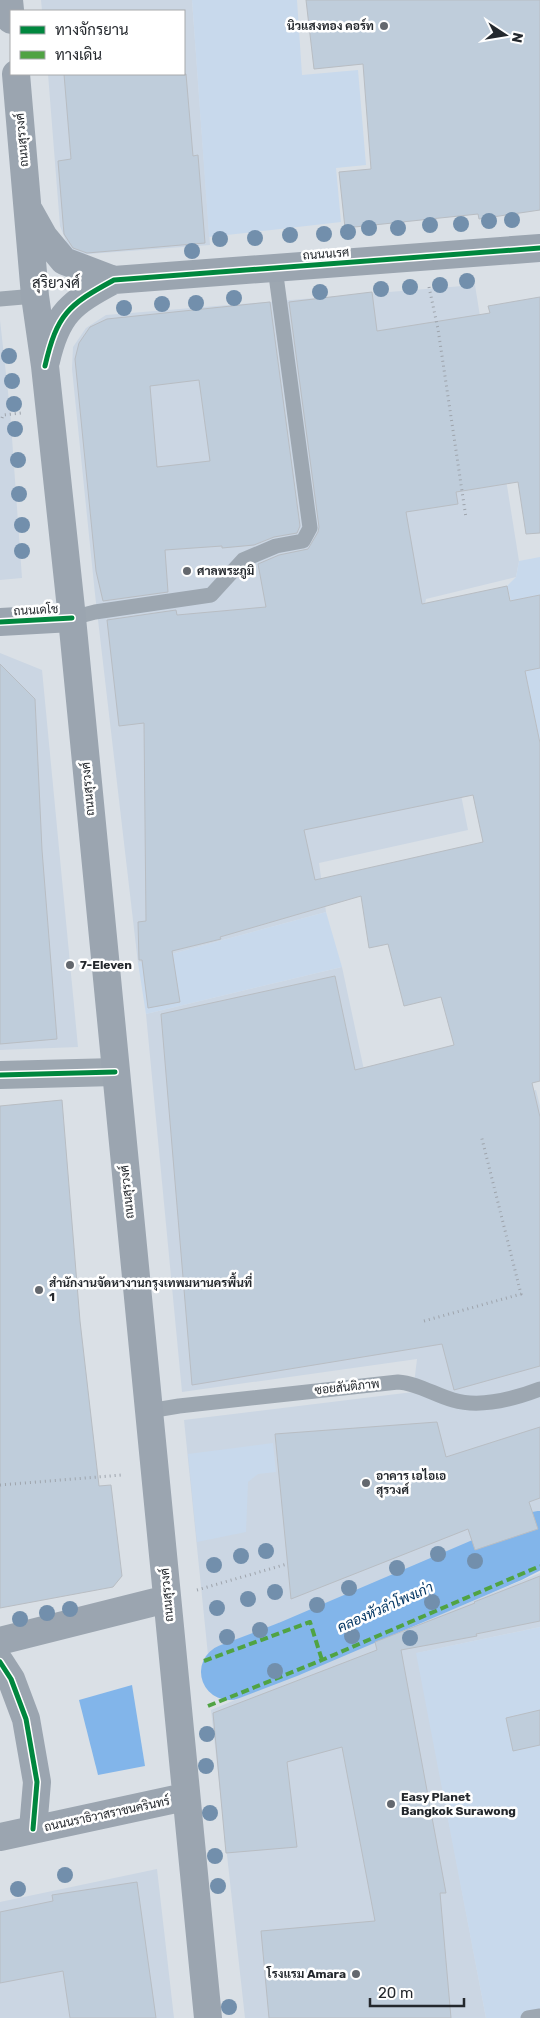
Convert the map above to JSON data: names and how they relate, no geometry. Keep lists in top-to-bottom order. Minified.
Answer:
{"streets":{"main road":["ถนนสุรวงศ์","ถนนนเรศ","ถนนเดโช","ถนนนราธิวาสราชนครินทร์"],"lane":["ซอยสันติภาพ"]},"crossings":[["ถนนสุรวงศ์","ถนนนเรศ"],["ถนนสุรวงศ์","ถนนเดโช"],["ถนนสุรวงศ์","ซอยสันติภาพ"],["ถนนสุรวงศ์","ถนนนราธิวาสราชนครินทร์"]],"districts":["สุริยวงศ์"],"water":["คลองหัวลำโพงเก่า"],"places":["นิวแสงทอง คอร์ท","ศาลพระภูมิ","7-Eleven","สำนักงานจัดหางานกรุงเทพมหานครพื้นที่ 1","อาคาร เอไอเอ สุรวงศ์","Easy Planet Bangkok Surawong","โรงแรม Amara"],"legend":["ทางจักรยาน","ทางเดิน"],"scale_bar":"20 m","north":"right"}
